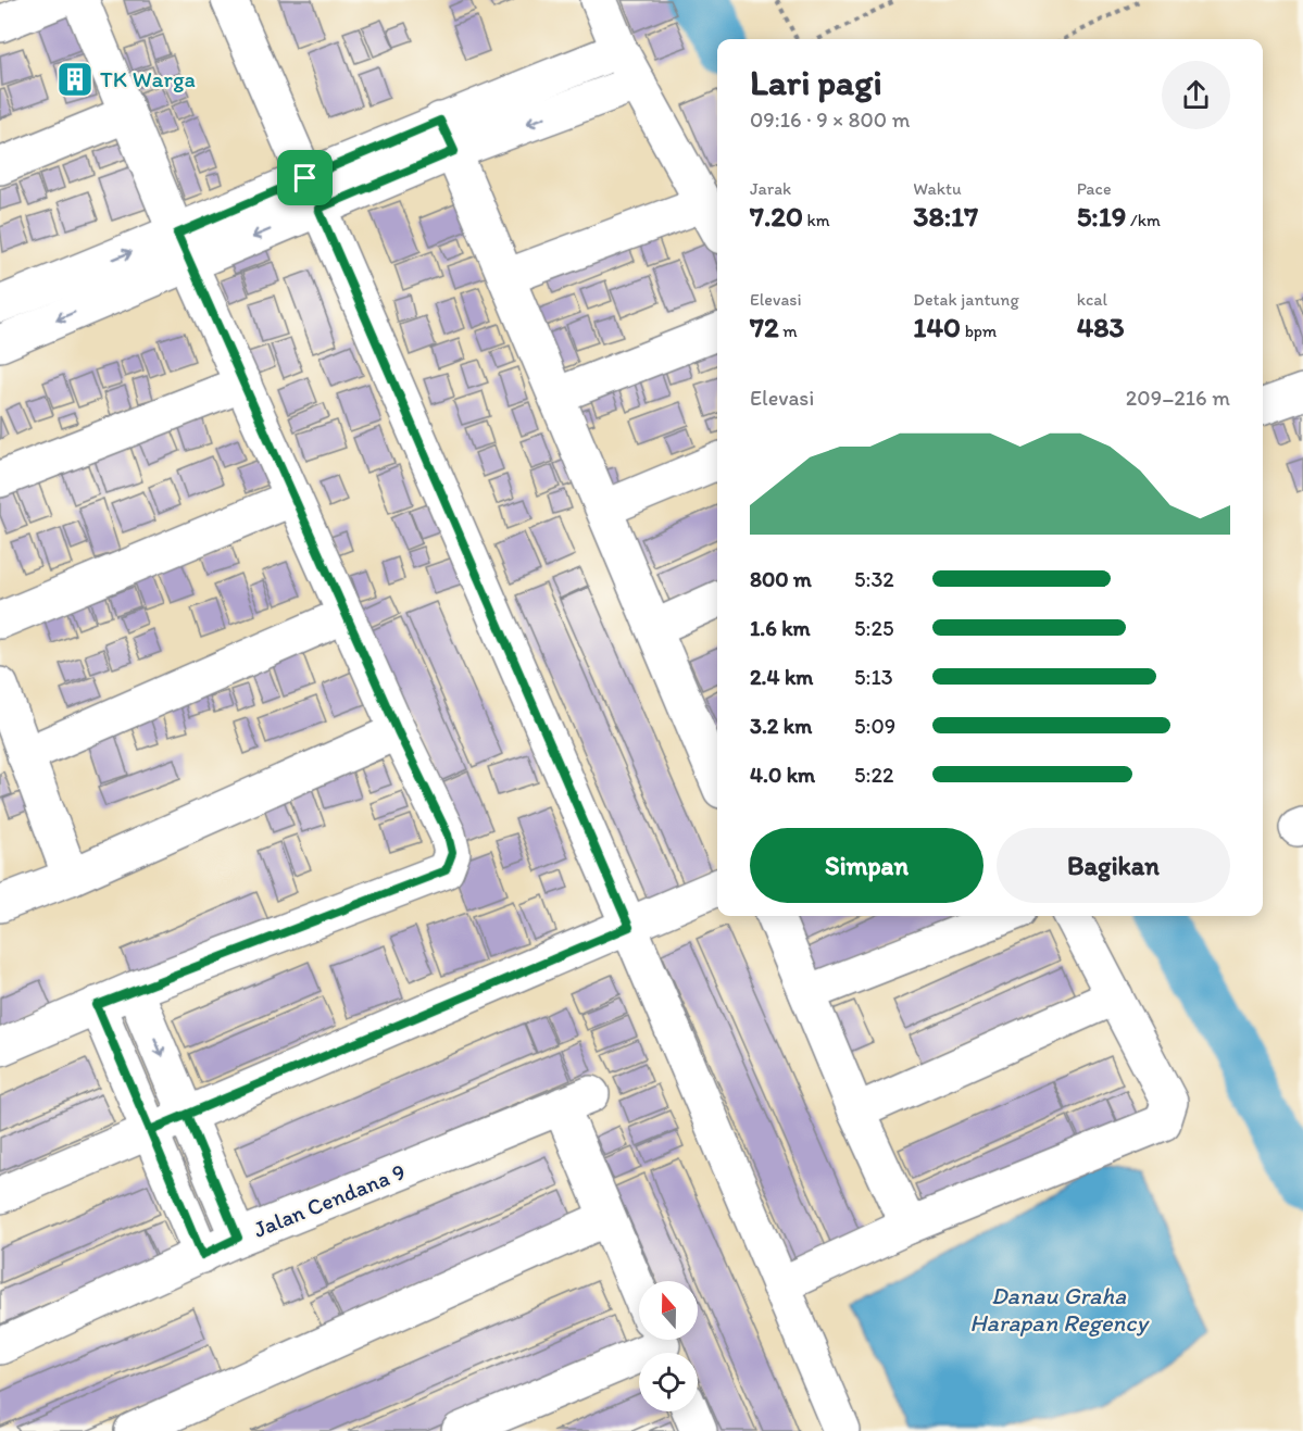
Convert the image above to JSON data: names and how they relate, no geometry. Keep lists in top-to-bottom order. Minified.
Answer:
{"streets":{"street":["Jalan Cendana 9"]},"water":["Danau Graha Harapan Regency"],"places":{"building":["TK Warga"]},"north":"top","page":{"heading":["Lari pagi","09:16 · 9 × 800 m"],"stats":[["Jarak","7.20 km"],["Waktu","38:17"],["Pace","5:19 /km"],["Elevasi","72 m"],["Detak jantung","140 bpm"],["kcal","483"]],"chart":["Elevasi","209–216 m"],"list":[{"name":"800 m","note":"5:32"},{"name":"1.6 km","note":"5:25"},{"name":"2.4 km","note":"5:13"},{"name":"3.2 km","note":"5:09"},{"name":"4.0 km","note":"5:22"}],"buttons":["Simpan","Bagikan"]}}
